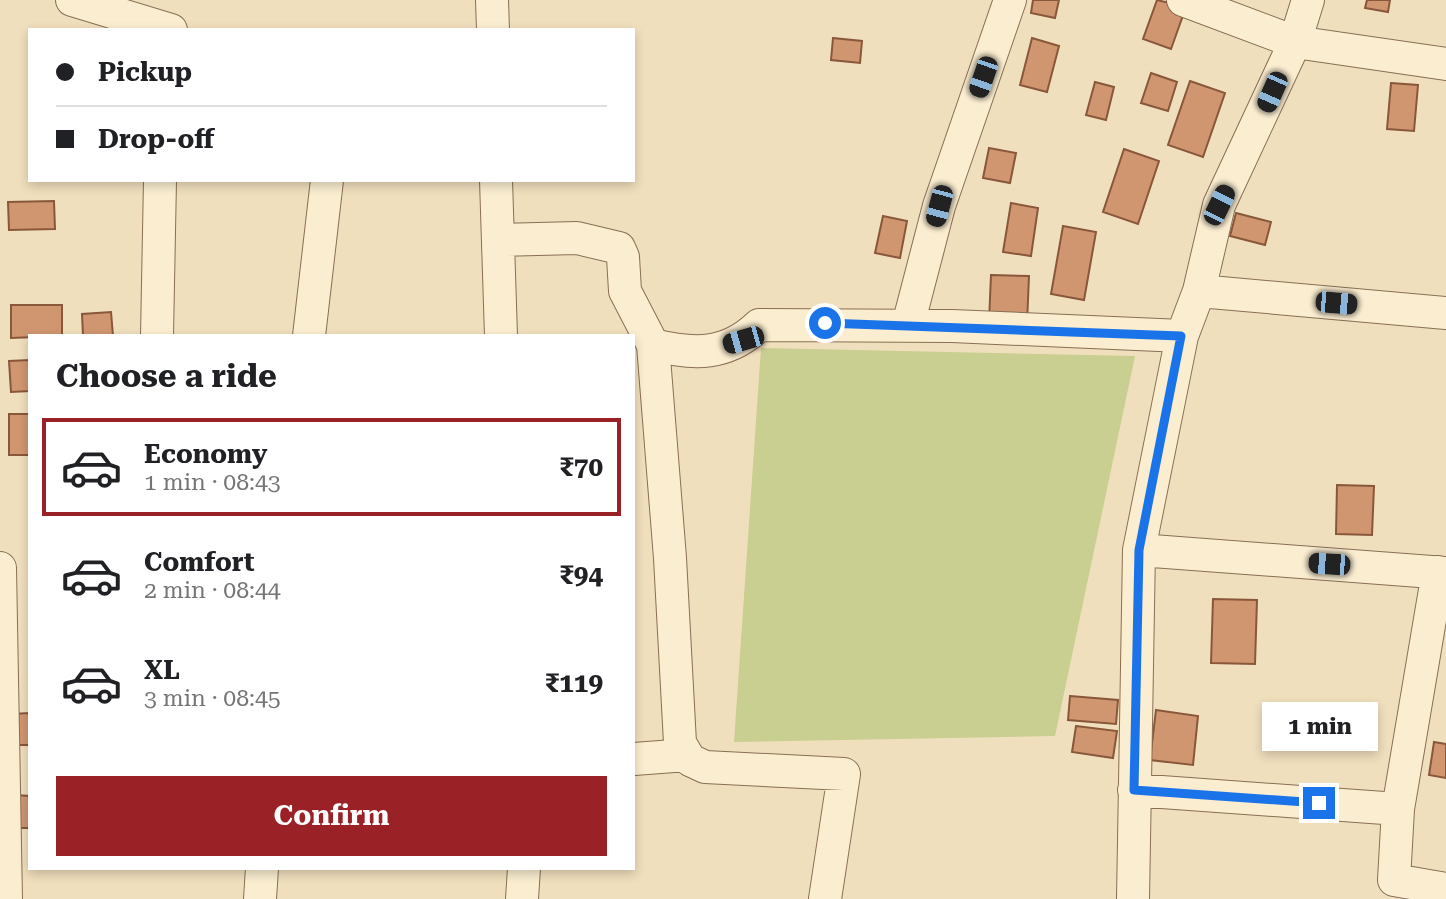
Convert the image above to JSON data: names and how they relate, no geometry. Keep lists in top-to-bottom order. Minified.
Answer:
{"page":{"banner":["Pickup","Drop-off"],"heading":"Choose a ride","list":[{"name":"Economy","note":"1 min · 08:43","value":"₹70"},{"name":"Comfort","note":"2 min · 08:44","value":"₹94"},{"name":"XL","note":"3 min · 08:45","value":"₹119"}],"bubble":"1 min","buttons":"Confirm"}}
